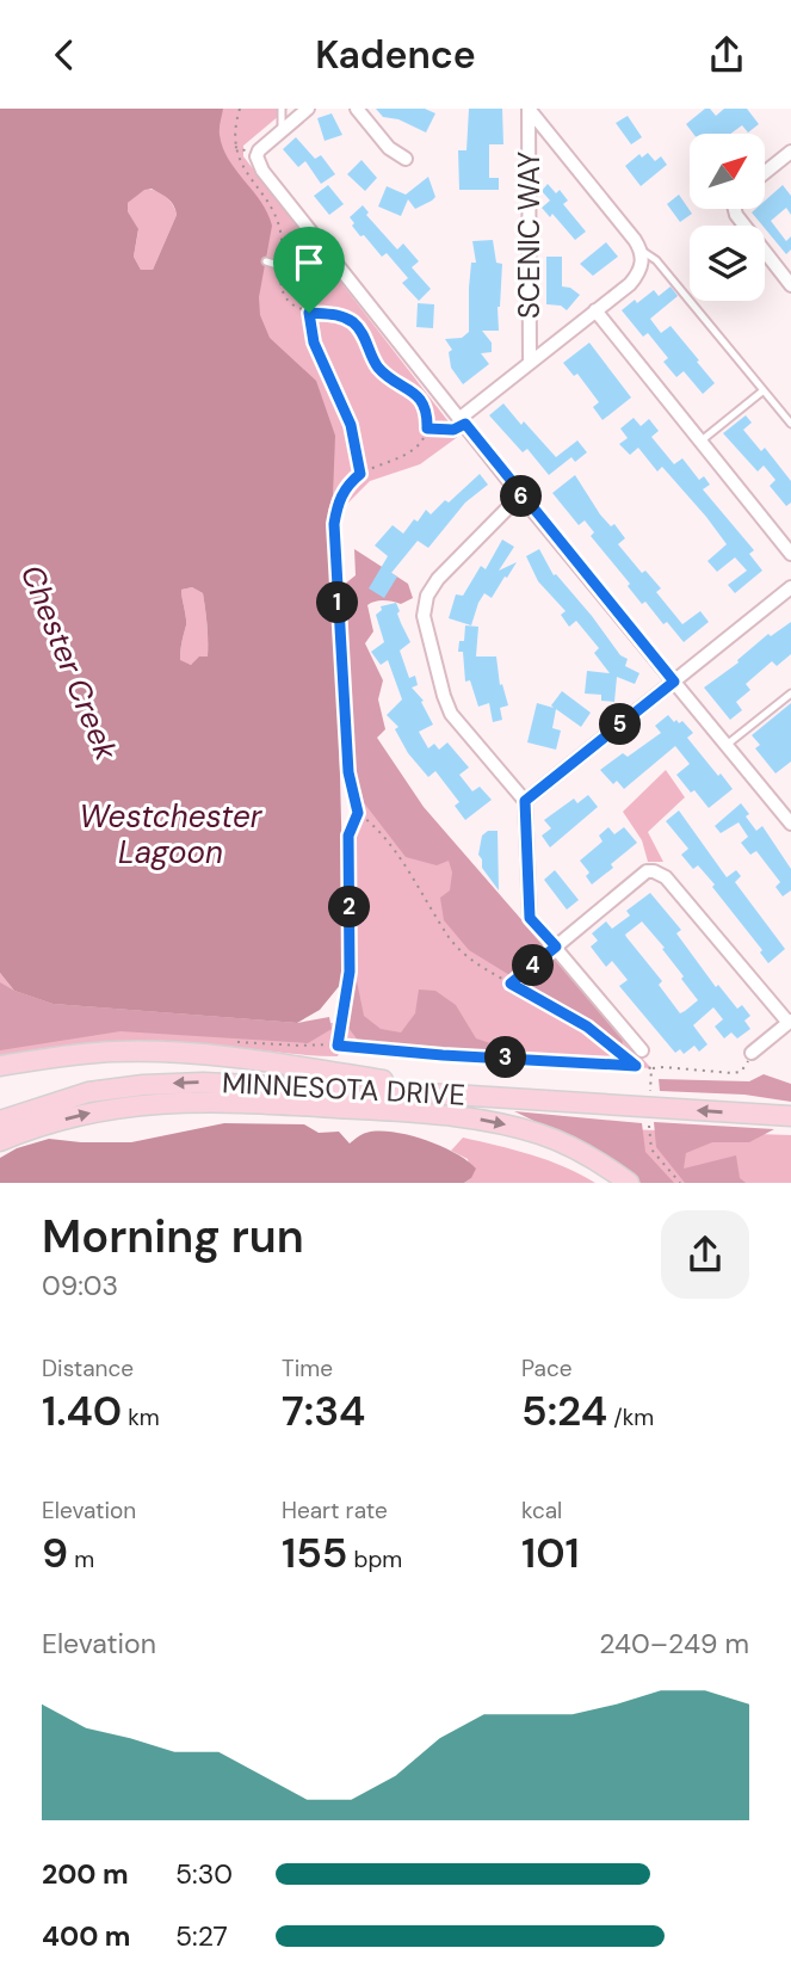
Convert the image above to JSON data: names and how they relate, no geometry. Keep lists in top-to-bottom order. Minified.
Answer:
{"streets":{"main road":["MINNESOTA DRIVE"],"street":["SCENIC WAY"]},"water":["Chester Creek","Westchester Lagoon"],"north":"top right","page":{"header":"Kadence","pins":["6","1","5","2","4","3"],"heading":["Morning run","09:03"],"stats":[["Distance","1.40 km"],["Time","7:34"],["Pace","5:24 /km"],["Elevation","9 m"],["Heart rate","155 bpm"],["kcal","101"]],"chart":["Elevation","240–249 m"],"list":[{"name":"200 m","note":"5:30"},{"name":"400 m","note":"5:27"}]}}
